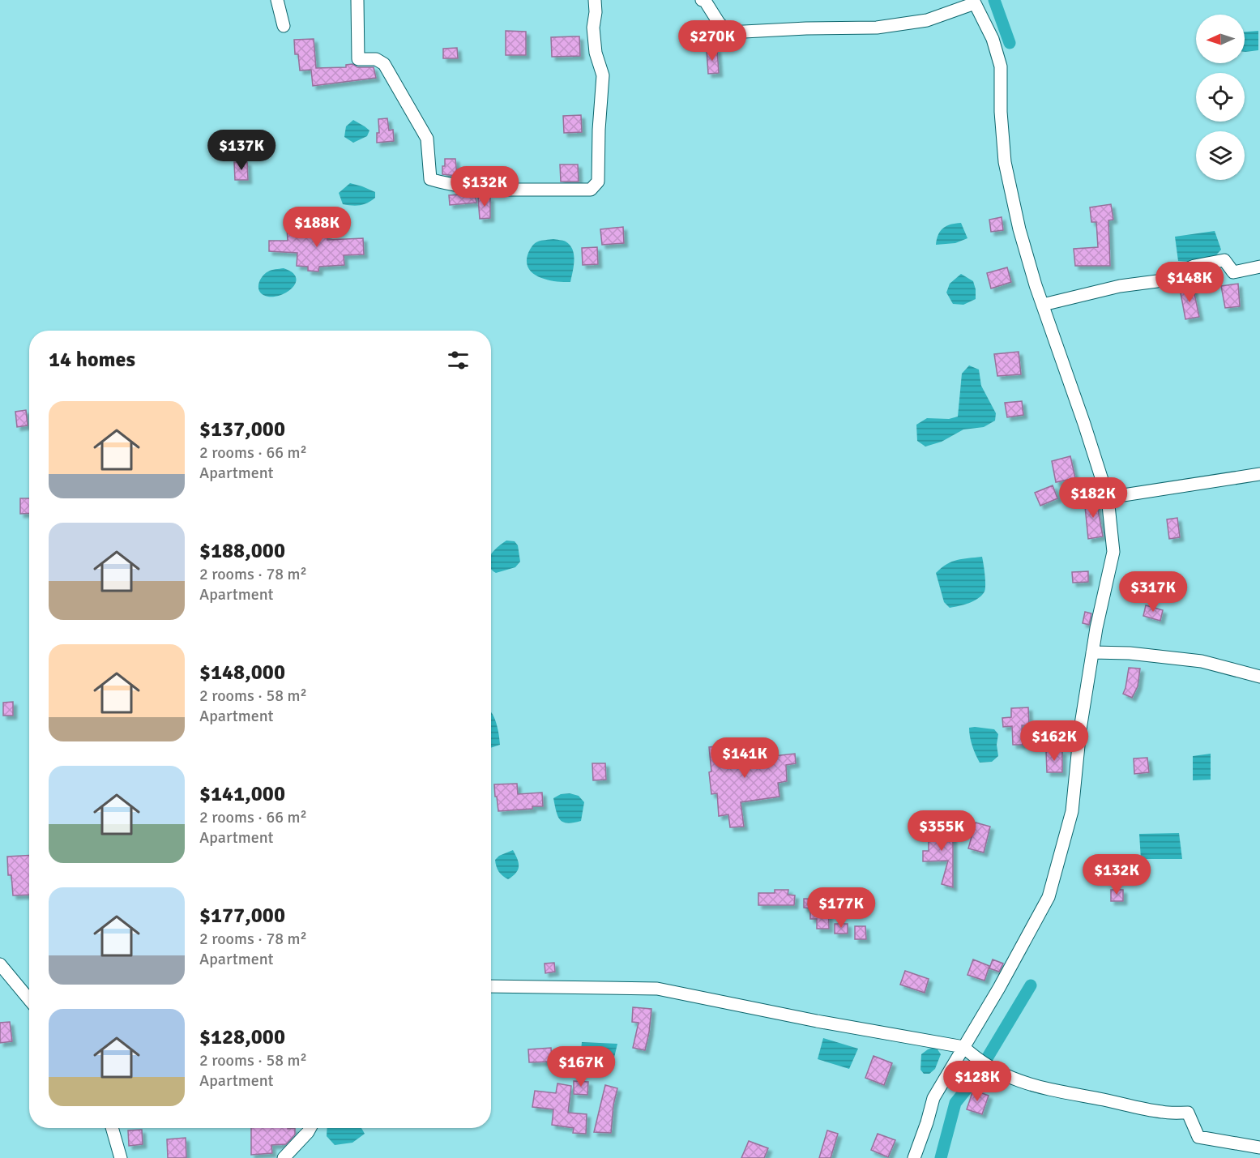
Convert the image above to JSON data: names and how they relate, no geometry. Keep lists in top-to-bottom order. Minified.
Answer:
{"north":"left","page":{"price":["$270K","$137K","$132K","$188K","$148K","$182K","$317K","$162K","$141K","$355K","$132K","$177K","$167K","$128K"],"heading":"14 homes","list":[{"name":"$137,000","note":"2 rooms · 66 m² · Apartment"},{"name":"$188,000","note":"2 rooms · 78 m² · Apartment"},{"name":"$148,000","note":"2 rooms · 58 m² · Apartment"},{"name":"$141,000","note":"2 rooms · 66 m² · Apartment"},{"name":"$177,000","note":"2 rooms · 78 m² · Apartment"},{"name":"$128,000","note":"2 rooms · 58 m² · Apartment"}]}}
